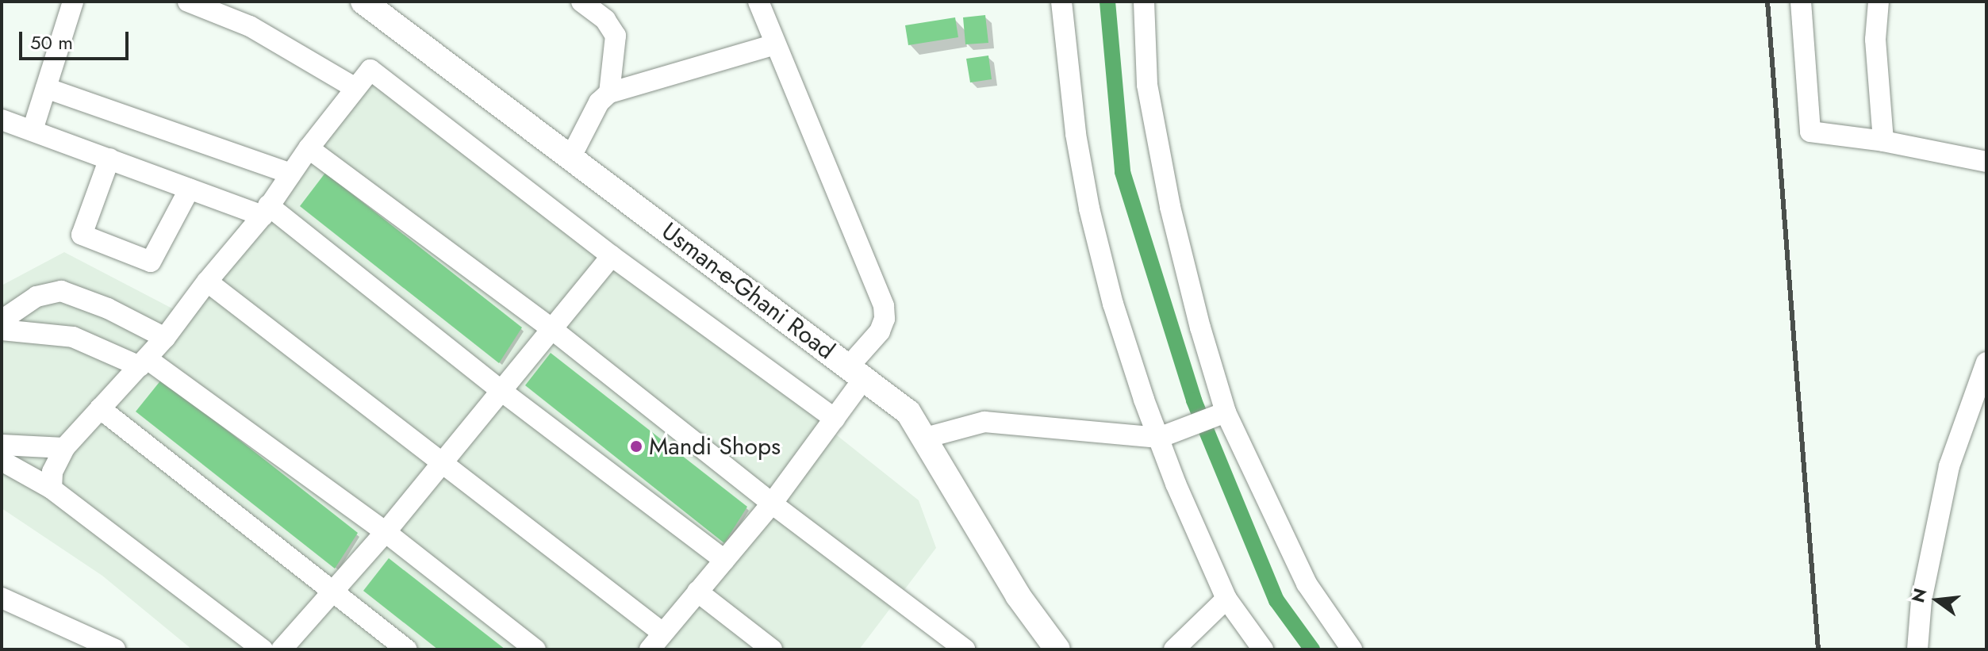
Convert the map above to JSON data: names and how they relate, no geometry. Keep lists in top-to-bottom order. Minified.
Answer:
{"streets":{"main road":["Usman-e-Ghani Road"]},"places":["Mandi Shops"],"scale_bar":"50 m","north":"left"}
